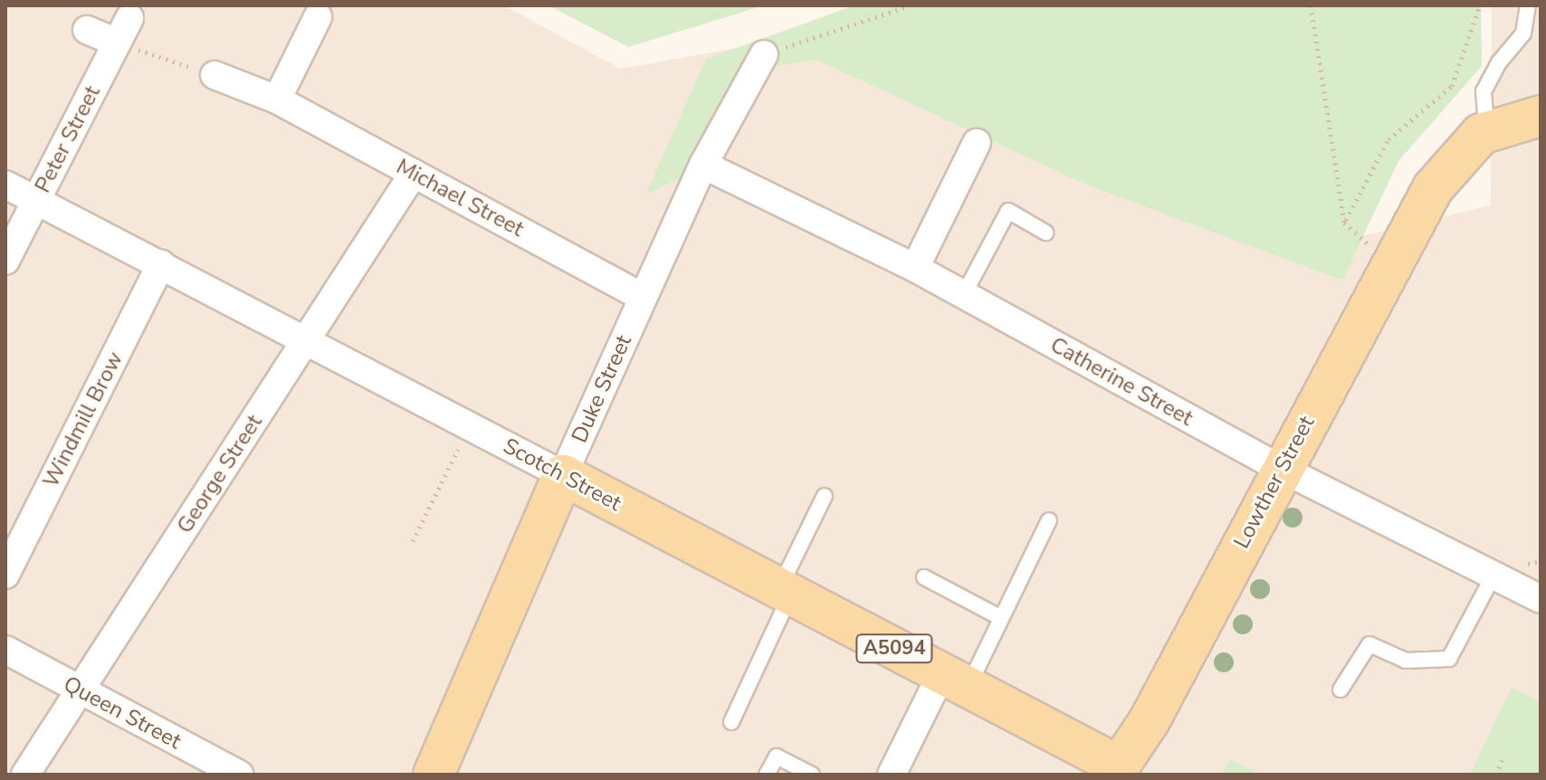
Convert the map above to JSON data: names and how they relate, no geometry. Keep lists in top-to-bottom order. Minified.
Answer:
{"streets":{"main road":["Duke Street","Scotch Street","Lowther Street","A5094"],"street":["Peter Street","Michael Street","Catherine Street","Windmill Brow","George Street","Queen Street"]},"crossings":[["Peter Street","Scotch Street"],["Michael Street","Duke Street"],["Michael Street","George Street"],["Catherine Street","Duke Street"],["Catherine Street","Lowther Street"],["Duke Street","Scotch Street"],["Windmill Brow","Scotch Street"],["George Street","Scotch Street"],["George Street","Queen Street"],["Scotch Street","Lowther Street"],["Lowther Street","A5094"]]}
